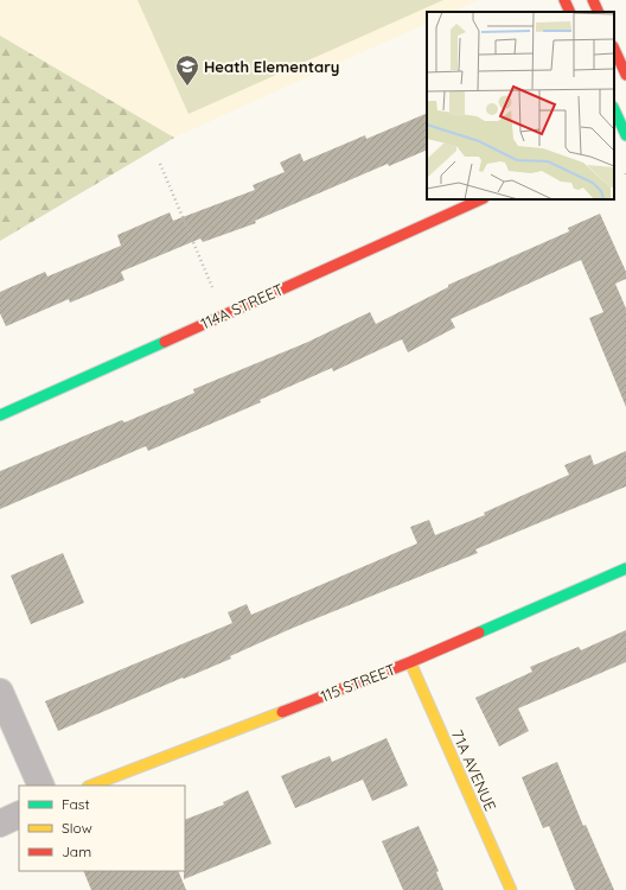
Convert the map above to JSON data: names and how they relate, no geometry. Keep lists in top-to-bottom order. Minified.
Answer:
{"streets":{"street":["114A STREET","115 STREET","71A AVENUE"]},"crossings":[["115 STREET","71A AVENUE"]],"places":{"school or university":["Heath Elementary"]},"legend":["Fast","Slow","Jam"]}
